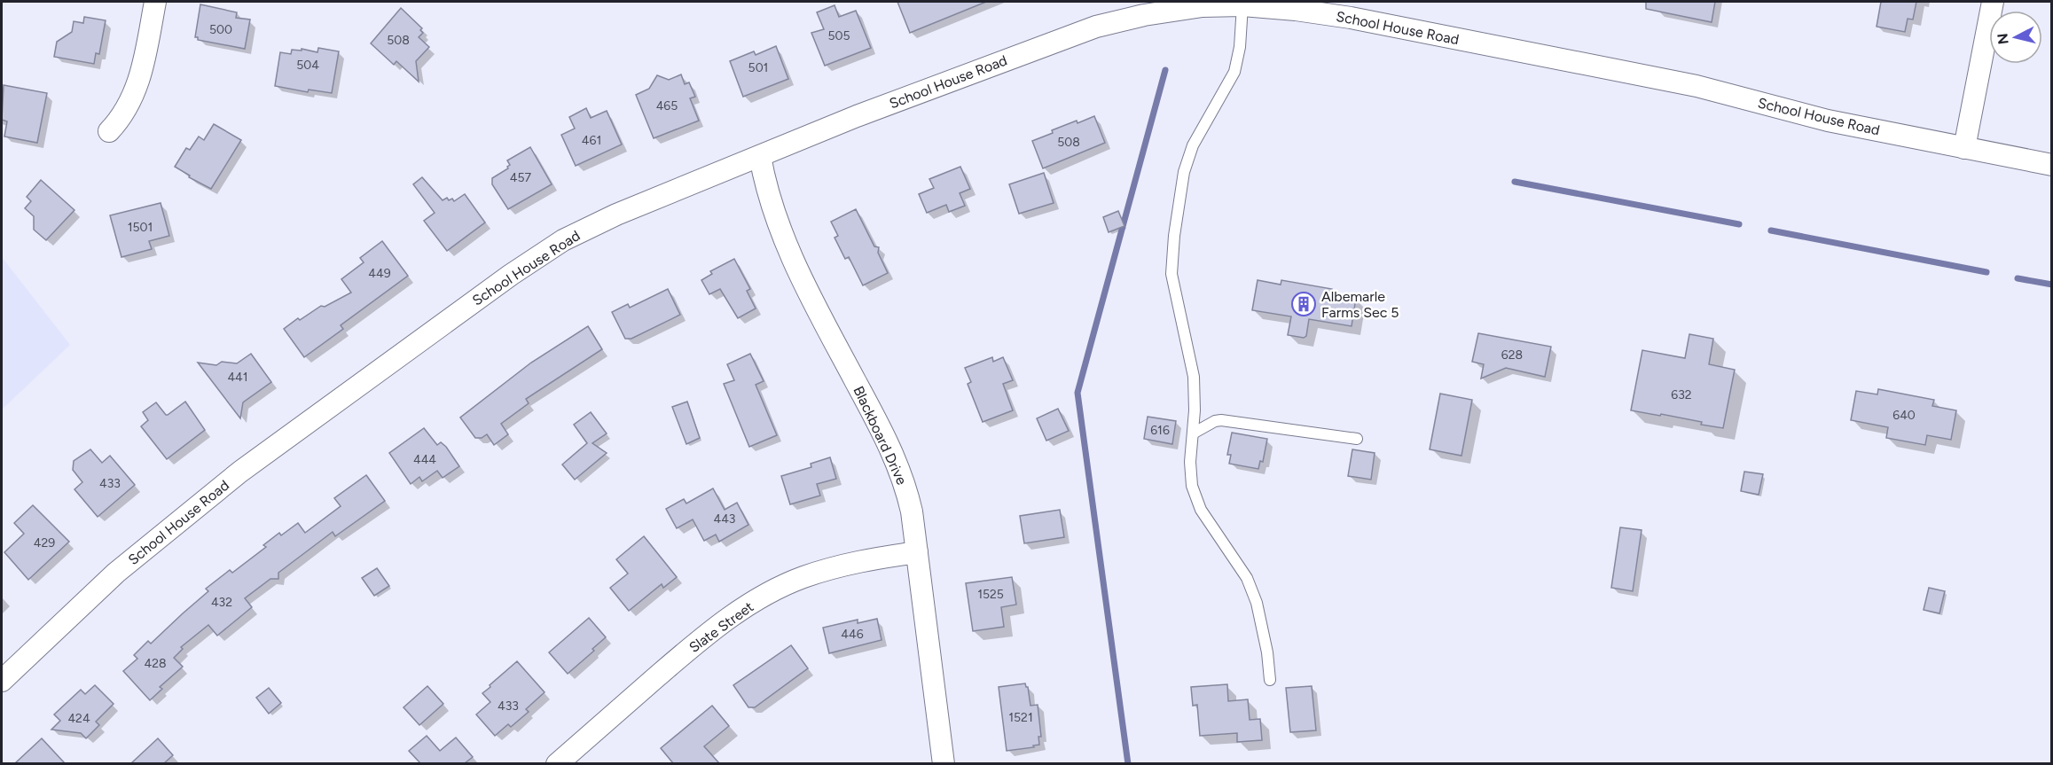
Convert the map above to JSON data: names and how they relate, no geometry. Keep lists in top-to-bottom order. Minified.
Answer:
{"streets":{"street":["School House Road","Blackboard Drive","Slate Street"]},"crossings":[["School House Road","Blackboard Drive"],["Blackboard Drive","Slate Street"]],"places":{"building":["Albemarle Farms Sec 5"]},"house_numbers":["500","505","508","504","501","465","461","508","457","1501","449","628","441","632","640","616","444","433","443","429","1525","432","446","428","433","1521","424"],"north":"left"}
